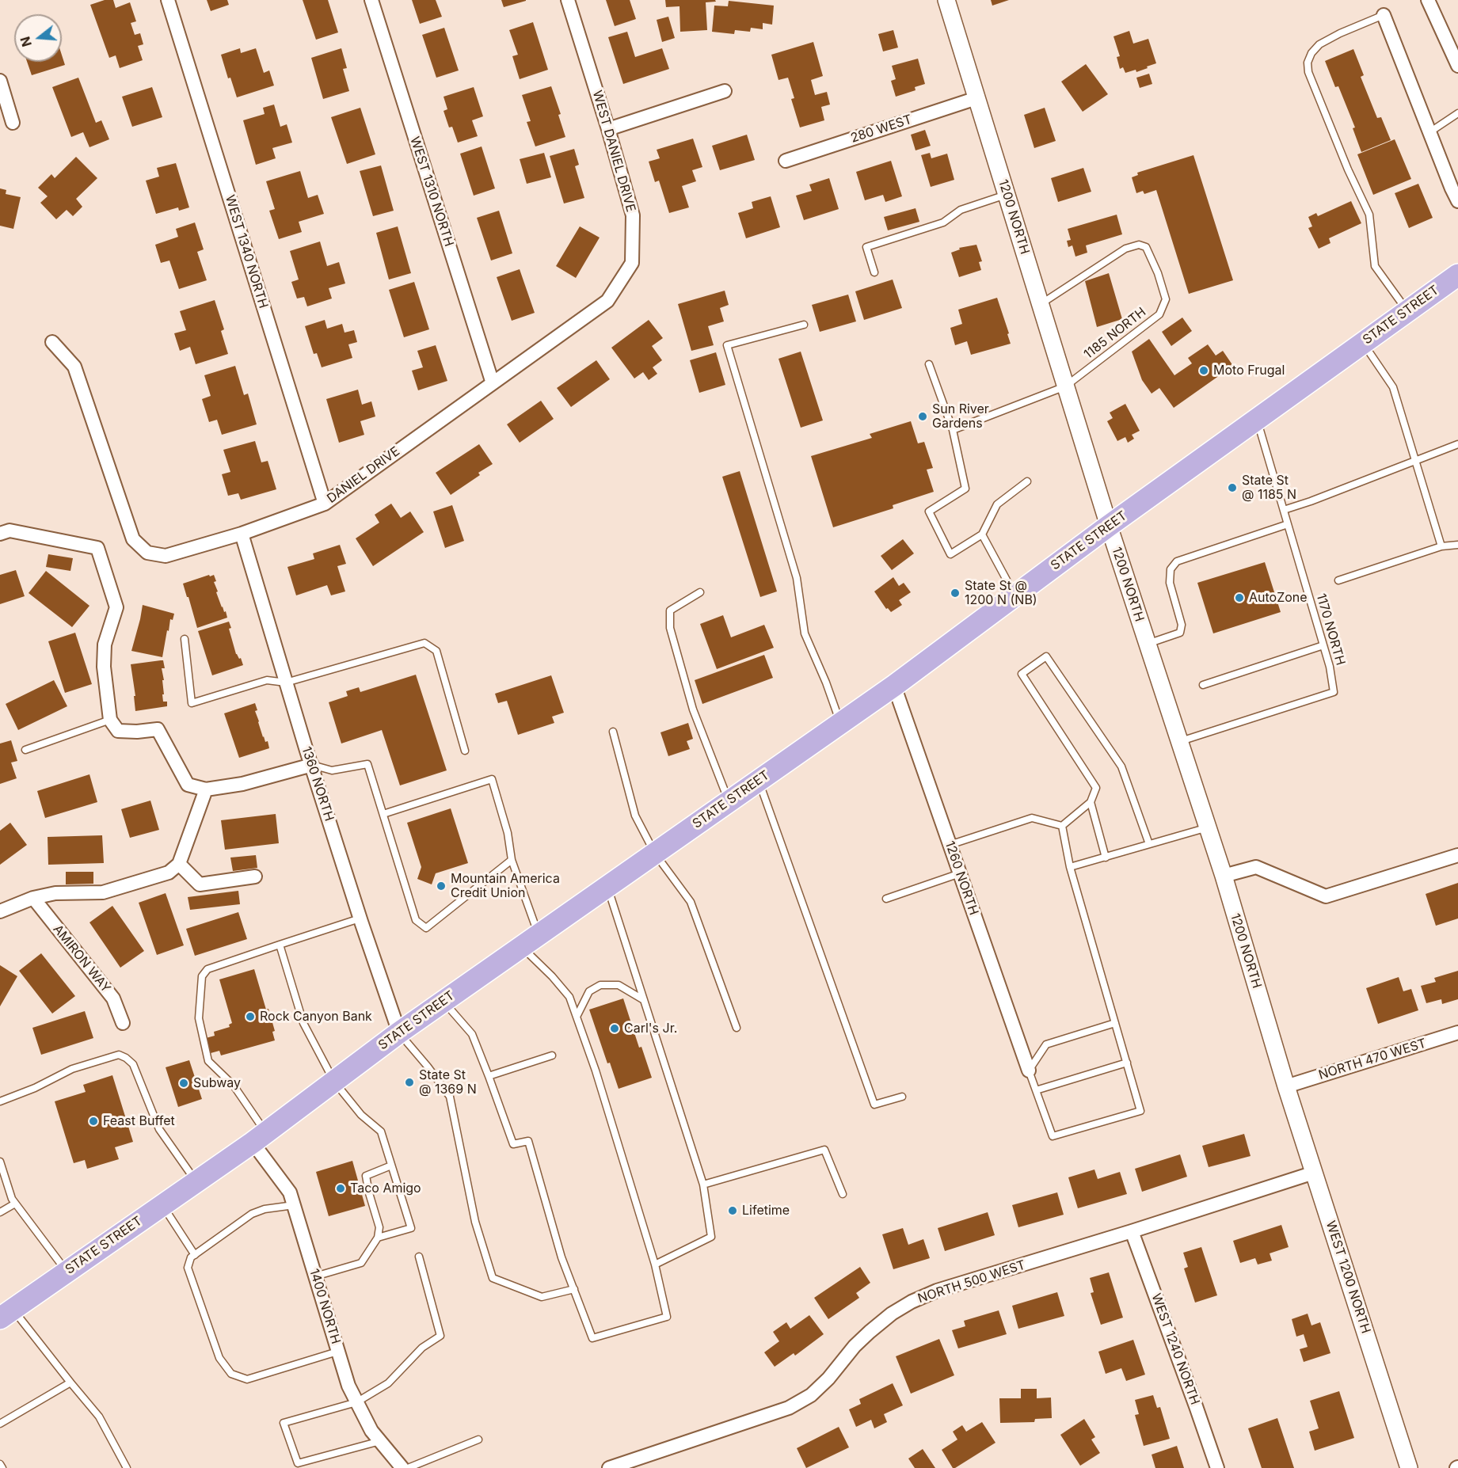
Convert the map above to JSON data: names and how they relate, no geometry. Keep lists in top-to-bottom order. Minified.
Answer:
{"streets":{"main road":["STATE STREET"],"street":["280 WEST","WEST DANIEL DRIVE","WEST 1310 NORTH","1200 NORTH","WEST 1340 NORTH","DANIEL DRIVE","1360 NORTH","1260 NORTH","AMIRON WAY","NORTH 470 WEST","WEST 1200 NORTH","NORTH 500 WEST","1400 NORTH","WEST 1240 NORTH"],"lane":["1185 NORTH","1170 NORTH"]},"crossings":[["280 WEST","1200 NORTH"],["WEST DANIEL DRIVE","WEST 1310 NORTH"],["WEST DANIEL DRIVE","DANIEL DRIVE"],["WEST 1310 NORTH","DANIEL DRIVE"],["1200 NORTH","STATE STREET"],["1200 NORTH","1185 NORTH"],["1200 NORTH","1170 NORTH"],["1200 NORTH","NORTH 470 WEST"],["1200 NORTH","WEST 1200 NORTH"],["WEST 1340 NORTH","DANIEL DRIVE"],["STATE STREET","1170 NORTH"],["STATE STREET","1360 NORTH"],["STATE STREET","1260 NORTH"],["STATE STREET","1400 NORTH"],["DANIEL DRIVE","1360 NORTH"],["NORTH 470 WEST","WEST 1200 NORTH"],["WEST 1200 NORTH","NORTH 500 WEST"],["NORTH 500 WEST","WEST 1240 NORTH"]],"places":["Moto Frugal","Sun River Gardens","State St @ 1185 N","State St @ 1200 N (NB)","AutoZone","Mountain America Credit Union","Rock Canyon Bank","Carl's Jr.","State St @ 1369 N","Subway","Feast Buffet","Taco Amigo","Lifetime"],"north":"left"}
